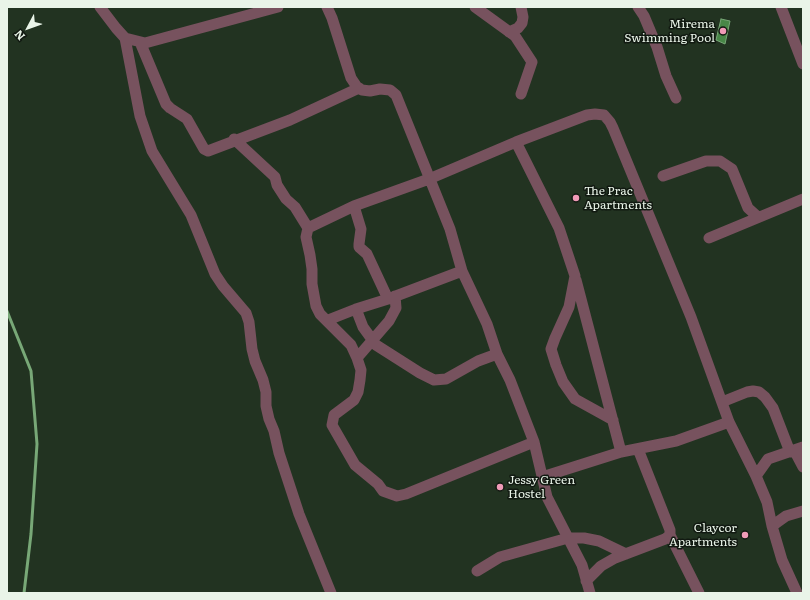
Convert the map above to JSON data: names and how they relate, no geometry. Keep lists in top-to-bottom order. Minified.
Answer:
{"places":["Mirema Swimming Pool","The Prac Apartments","Jessy Green Hostel","Claycor Apartments"],"north":"bottom left"}
